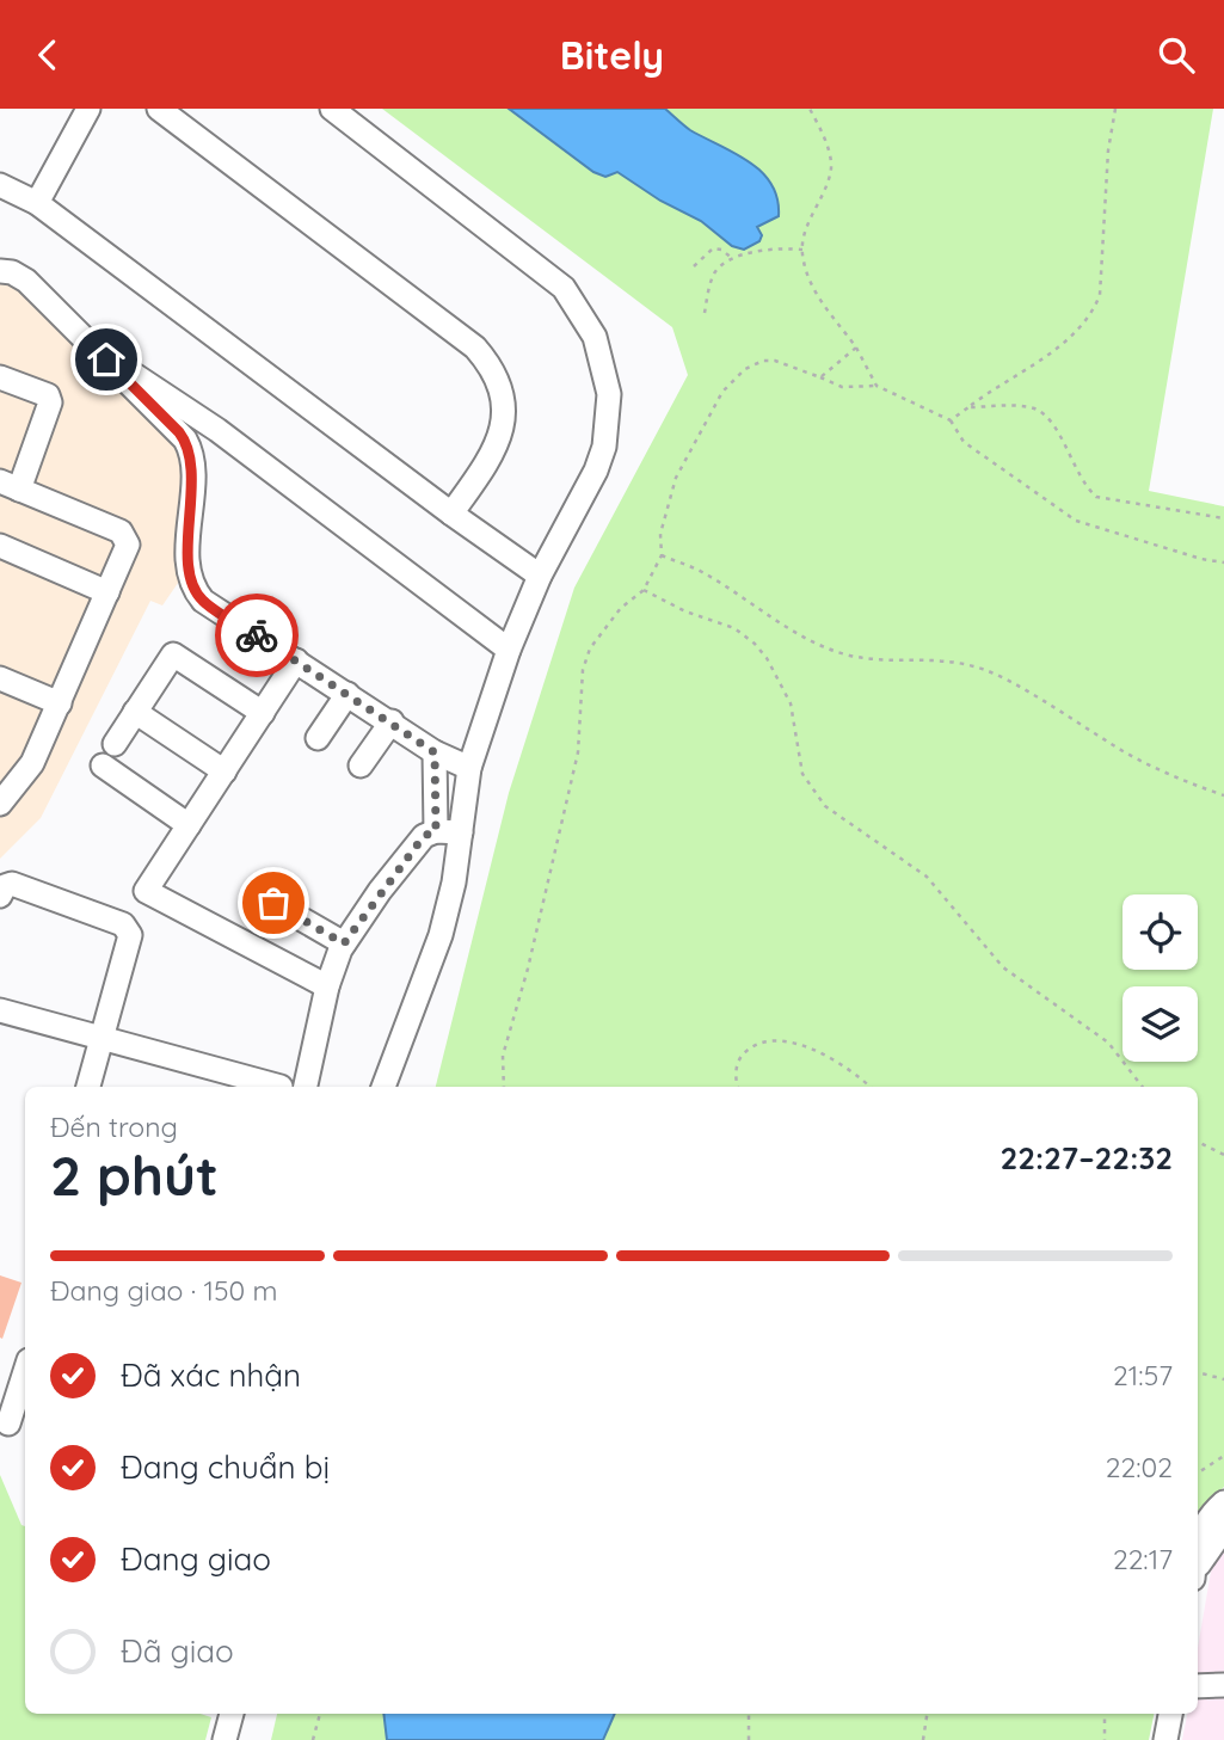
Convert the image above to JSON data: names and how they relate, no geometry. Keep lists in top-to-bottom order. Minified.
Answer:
{"page":{"header":"Bitely","heading":["2 phút","Đến trong","22:27–22:32"],"bar":"Đang giao · 150 m","list":[["Đã xác nhận","21:57"],["Đang chuẩn bị","22:02"],["Đang giao","22:17"],"Đã giao"]}}
